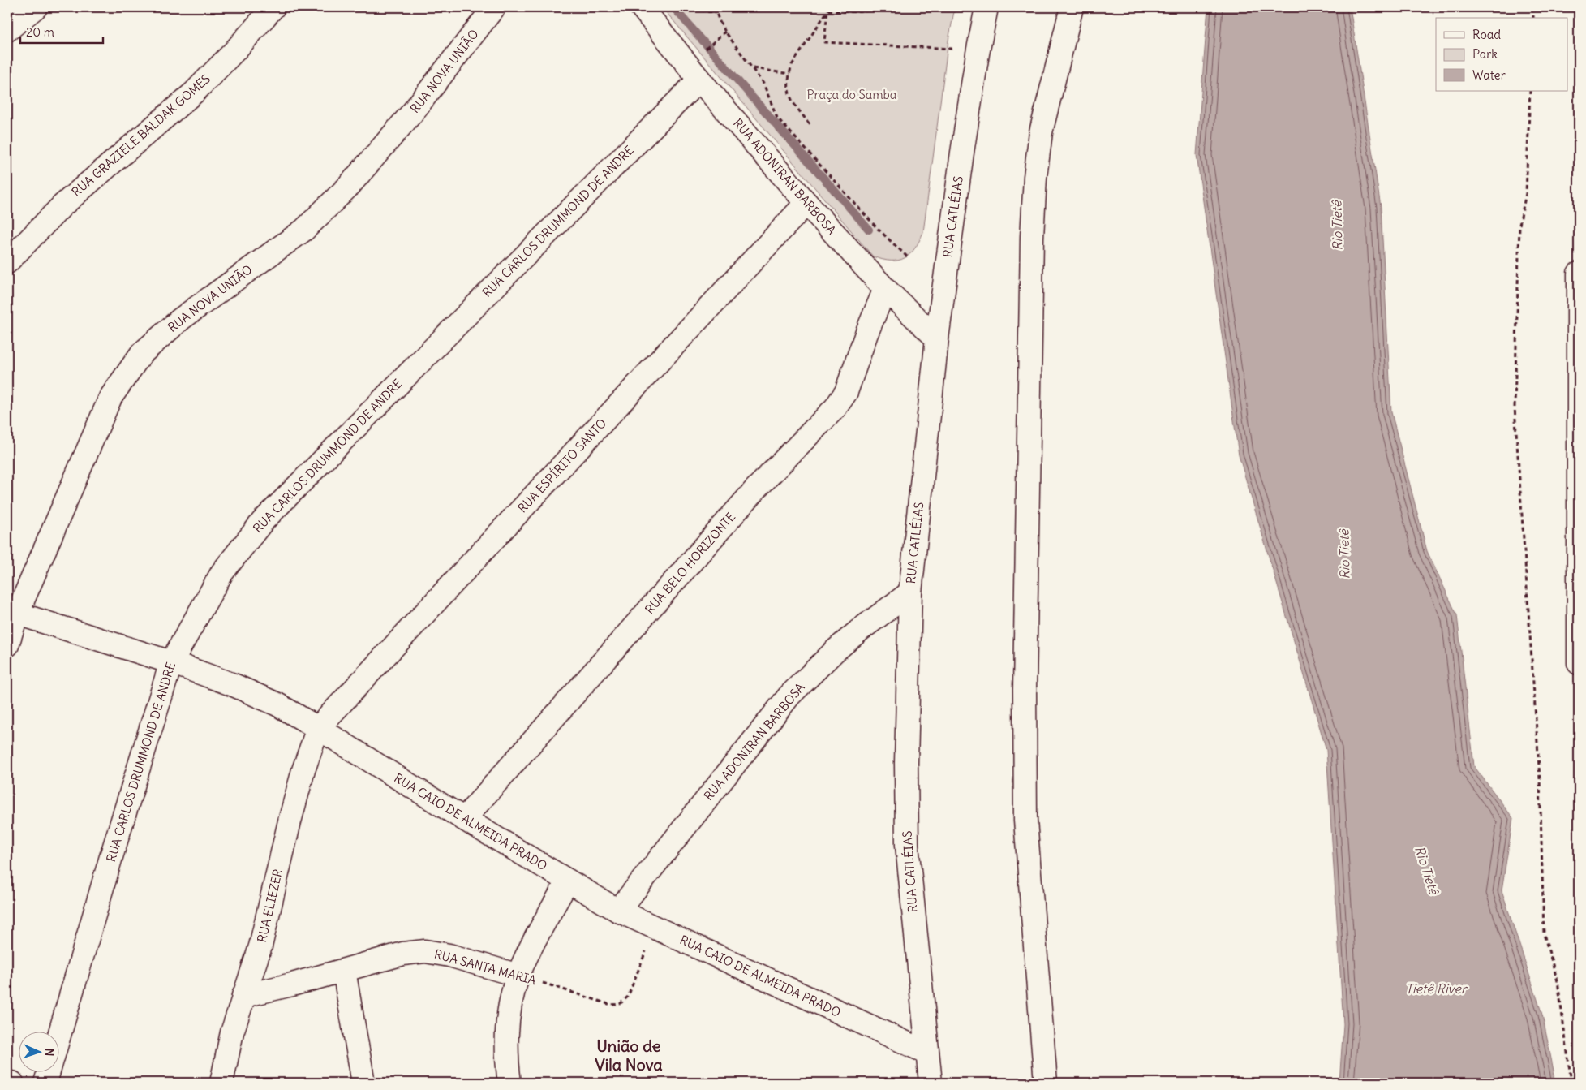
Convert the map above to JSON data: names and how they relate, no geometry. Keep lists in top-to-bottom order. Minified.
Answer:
{"streets":{"main road":["RUA NOVA UNIÃO","RUA GRAZIELE BALDAK GOMES","RUA ADONIRAN BARBOSA","RUA CATLÉIAS","RUA CARLOS DRUMMOND DE ANDRE","RUA ESPÍRITO SANTO","RUA BELO HORIZONTE","RUA CAIO DE ALMEIDA PRADO","RUA ELIEZER","RUA SANTA MARIA"]},"crossings":[["RUA NOVA UNIÃO","RUA CAIO DE ALMEIDA PRADO"],["RUA ADONIRAN BARBOSA","RUA CATLÉIAS"],["RUA ADONIRAN BARBOSA","RUA CARLOS DRUMMOND DE ANDRE"],["RUA ADONIRAN BARBOSA","RUA ESPÍRITO SANTO"],["RUA ADONIRAN BARBOSA","RUA BELO HORIZONTE"],["RUA ADONIRAN BARBOSA","RUA CAIO DE ALMEIDA PRADO"],["RUA CATLÉIAS","RUA CAIO DE ALMEIDA PRADO"],["RUA CARLOS DRUMMOND DE ANDRE","RUA CAIO DE ALMEIDA PRADO"],["RUA ESPÍRITO SANTO","RUA CAIO DE ALMEIDA PRADO"],["RUA ESPÍRITO SANTO","RUA ELIEZER"],["RUA BELO HORIZONTE","RUA CAIO DE ALMEIDA PRADO"],["RUA CAIO DE ALMEIDA PRADO","RUA ELIEZER"],["RUA CAIO DE ALMEIDA PRADO","RUA SANTA MARIA"],["RUA ELIEZER","RUA SANTA MARIA"]],"districts":["União de Vila Nova"],"water":["Rio Tietê","Tietê River"],"parks":["Praça do Samba"],"legend":["Road","Park","Water"],"scale_bar":"20 m","north":"right"}
